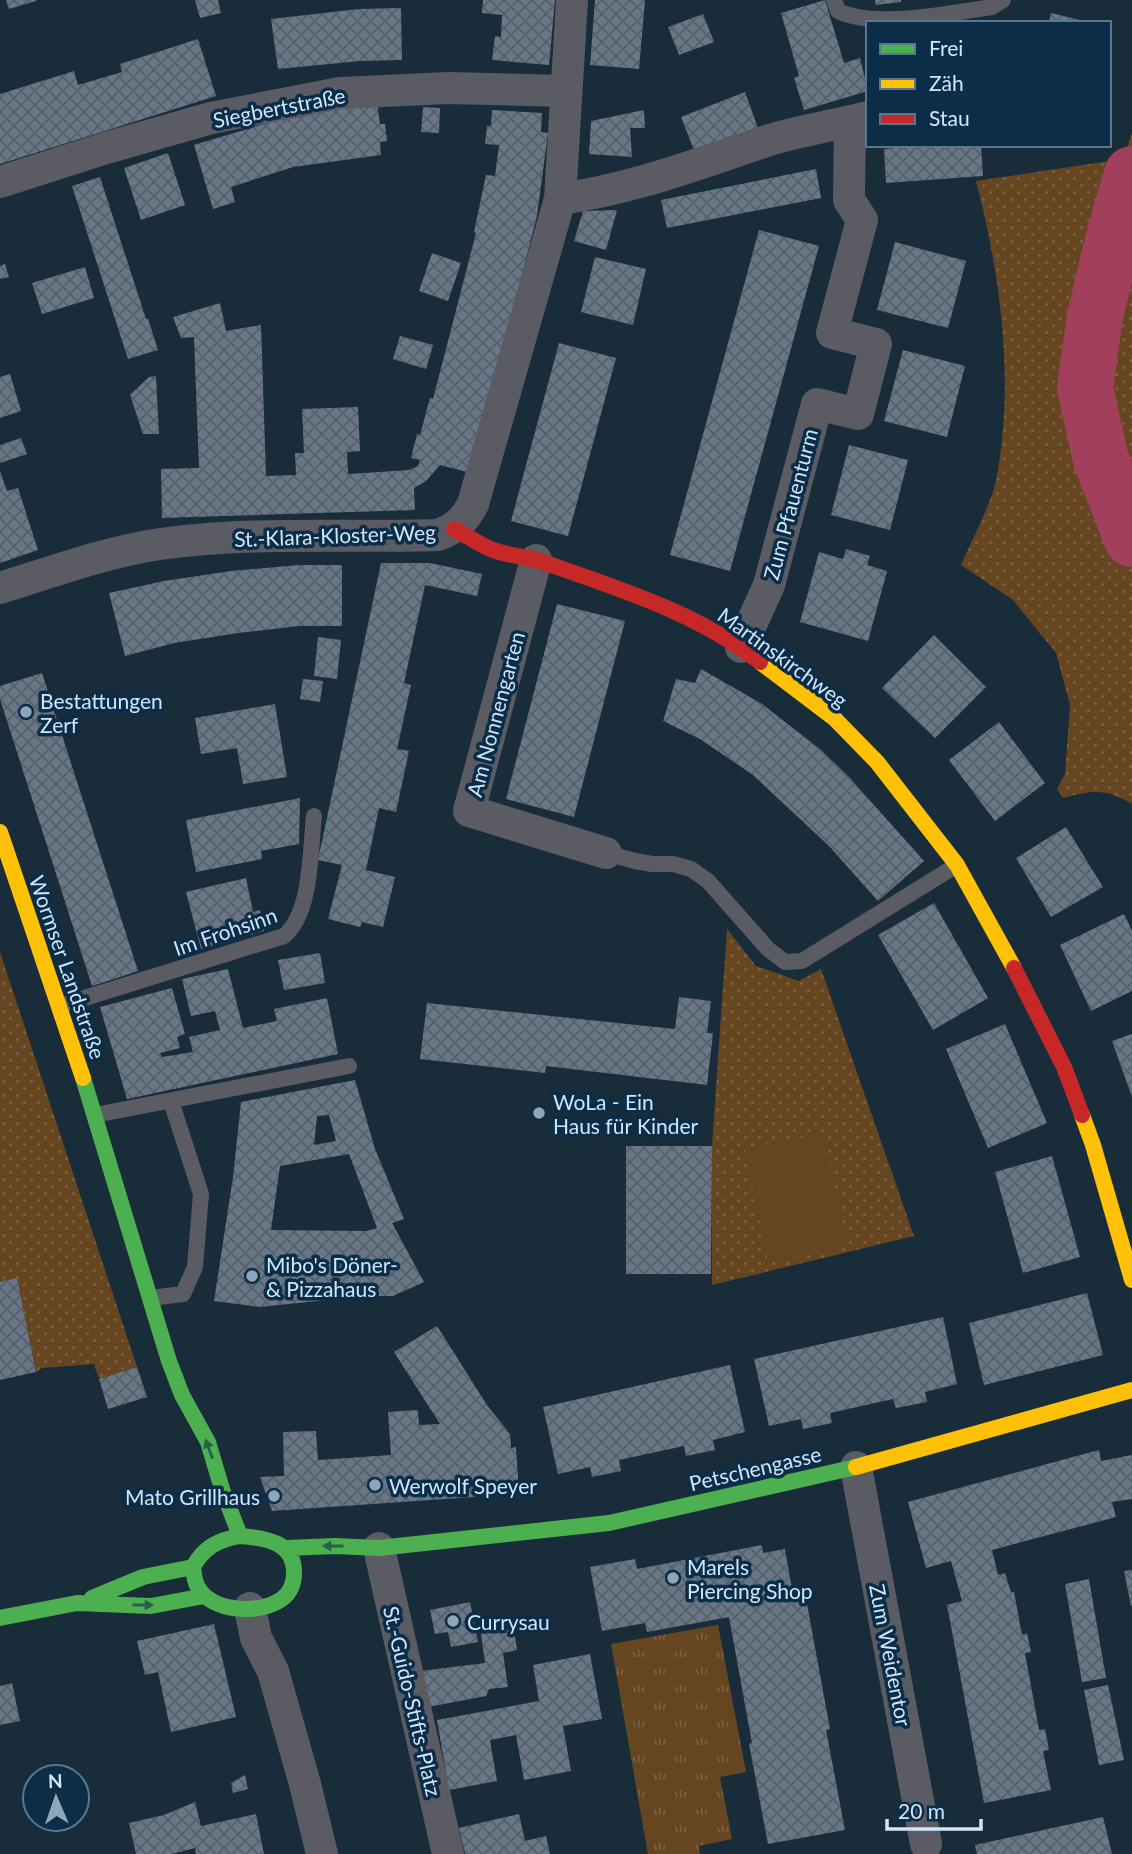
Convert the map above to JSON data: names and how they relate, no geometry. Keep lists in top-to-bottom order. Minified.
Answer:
{"streets":{"street":["Siegbertstraße","Zum Pfauenturm","St.-Klara-Kloster-Weg","Martinskirchweg","Am Nonnengarten","Wormser Landstraße","Petschengasse","Zum Weidentor","St.-Guido-Stifts-Platz"],"lane":["Im Frohsinn"]},"crossings":[["Siegbertstraße","St.-Klara-Kloster-Weg"],["Zum Pfauenturm","Martinskirchweg"],["St.-Klara-Kloster-Weg","Martinskirchweg"],["Martinskirchweg","Am Nonnengarten"],["Im Frohsinn","Wormser Landstraße"],["Wormser Landstraße","Petschengasse"],["Petschengasse","Zum Weidentor"],["Petschengasse","St.-Guido-Stifts-Platz"]],"places":["Bestattungen Zerf","WoLa - Ein Haus für Kinder","Mibo's Döner- & Pizzahaus","Werwolf Speyer","Mato Grillhaus","Marels Piercing Shop","Currysau"],"legend":["Frei","Zäh","Stau"],"scale_bar":"20 m","north":"top"}
